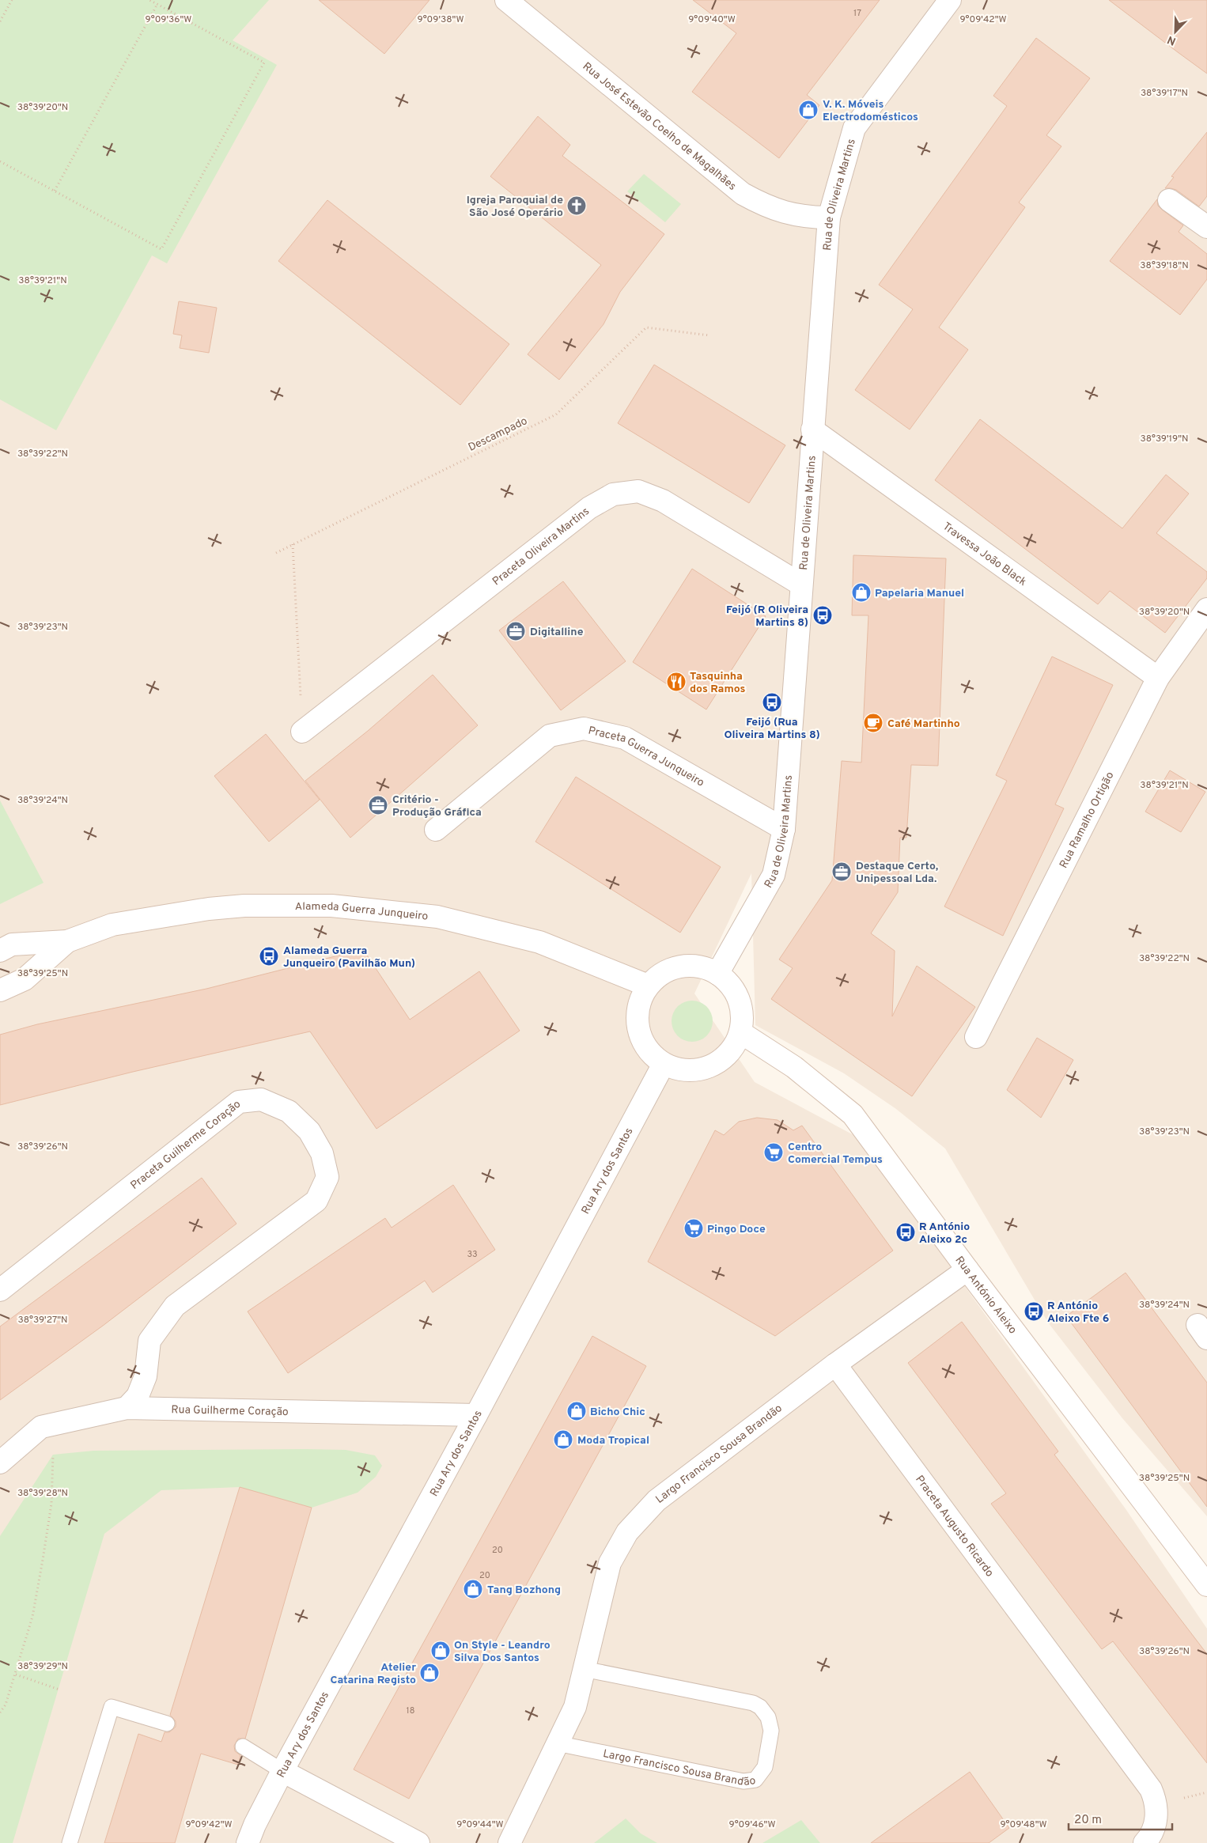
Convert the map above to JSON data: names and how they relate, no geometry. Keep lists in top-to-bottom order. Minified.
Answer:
{"streets":{"street":["Rua José Estevão Coelho de Magalhães","Rua de Oliveira Martins","Praceta Oliveira Martins","Travessa João Black","Praceta Guerra Junqueiro","Rua Ramalho Ortigão","Alameda Guerra Junqueiro","Praceta Guilherme Coração","Rua Ary dos Santos","Rua António Aleixo","Rua Guilherme Coração","Largo Francisco Sousa Brandão","Praceta Augusto Ricardo"],"path":["Descampado"]},"crossings":[["Rua José Estevão Coelho de Magalhães","Rua de Oliveira Martins"],["Rua de Oliveira Martins","Praceta Oliveira Martins"],["Rua de Oliveira Martins","Travessa João Black"],["Rua de Oliveira Martins","Praceta Guerra Junqueiro"],["Rua de Oliveira Martins","Alameda Guerra Junqueiro"],["Rua de Oliveira Martins","Rua Ary dos Santos"],["Rua de Oliveira Martins","Rua António Aleixo"],["Travessa João Black","Rua Ramalho Ortigão"],["Alameda Guerra Junqueiro","Rua Ary dos Santos"],["Alameda Guerra Junqueiro","Rua António Aleixo"],["Praceta Guilherme Coração","Rua Guilherme Coração"],["Rua Ary dos Santos","Rua António Aleixo"],["Rua Ary dos Santos","Rua Guilherme Coração"],["Largo Francisco Sousa Brandão","Praceta Augusto Ricardo"]],"places":{"shop":["V. K. Móveis Electrodomésticos","Papelaria Manuel","Bicho Chic","Moda Tropical","Tang Bozhong","On Style - Leandro Silva Dos Santos","Atelier Catarina Registo"],"church":["Igreja Paroquial de São José Operário"],"bus stop":["Feijó (R Oliveira Martins 8)","Feijó (Rua Oliveira Martins 8)","Alameda Guerra Junqueiro (Pavilhão Mun)","R António Aleixo 2c","R António Aleixo Fte 6"],"office":["Digitalline","Critério - Produção Gráfica","Destaque Certo, Unipessoal Lda."],"restaurant":["Tasquinha dos Ramos"],"cafe":["Café Martinho"],"supermarket":["Centro Comercial Tempus","Pingo Doce"]},"house_numbers":["17","33","20","20","18"],"scale_bar":"20 m","north":"bottom left","coordinates":["9°09'36\"W","9°09'38\"W","9°09'40\"W","9°09'42\"W","38°39'17\"N","38°39'20\"N","38°39'18\"N","38°39'21\"N","38°39'19\"N","38°39'22\"N","38°39'23\"N","38°39'24\"N","38°39'25\"N","38°39'26\"N","38°39'27\"N","38°39'28\"N","38°39'29\"N","9°09'44\"W","9°09'46\"W","9°09'48\"W"]}
